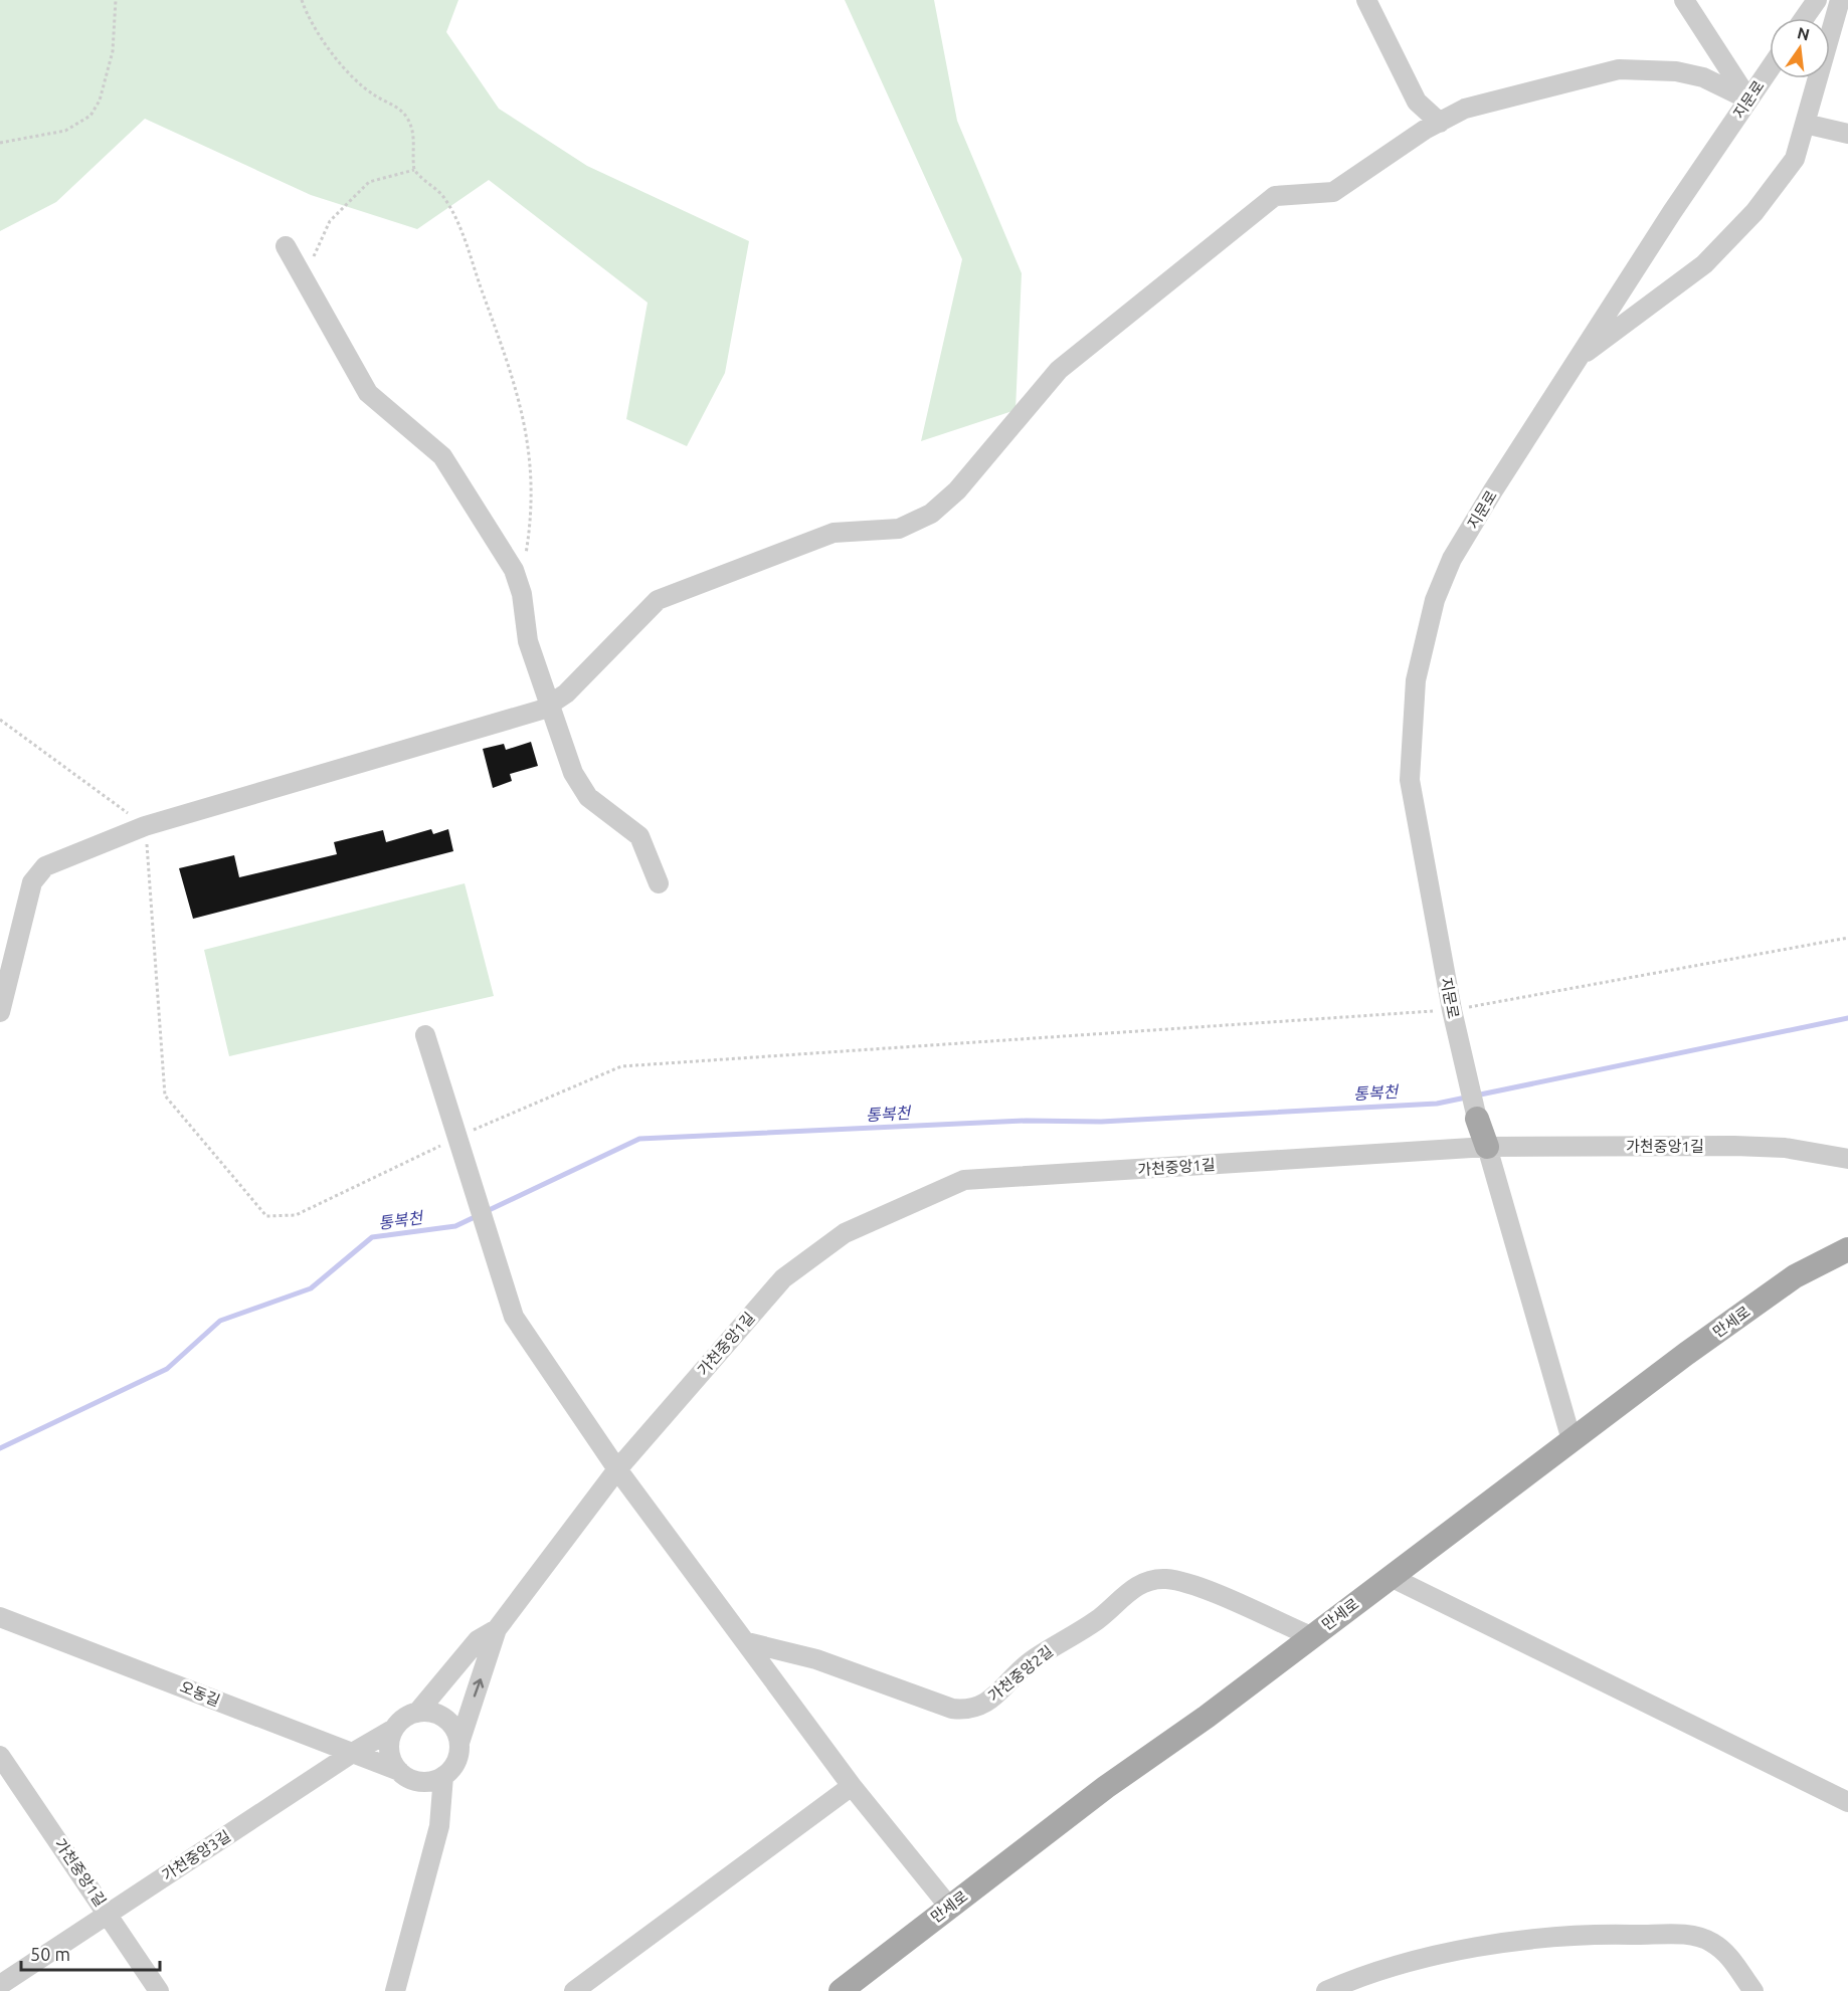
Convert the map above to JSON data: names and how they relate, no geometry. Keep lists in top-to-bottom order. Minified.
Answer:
{"streets":{"main road":["만세로"],"street":["지문로","가천중앙1길","가천중앙2길","오동길","가천중앙3길"]},"crossings":[["가천중앙1길","오동길"],["가천중앙1길","가천중앙3길"],["만세로","가천중앙2길"],["오동길","가천중앙3길"]],"water":["통복천"],"scale_bar":"50 m","north":"top"}
